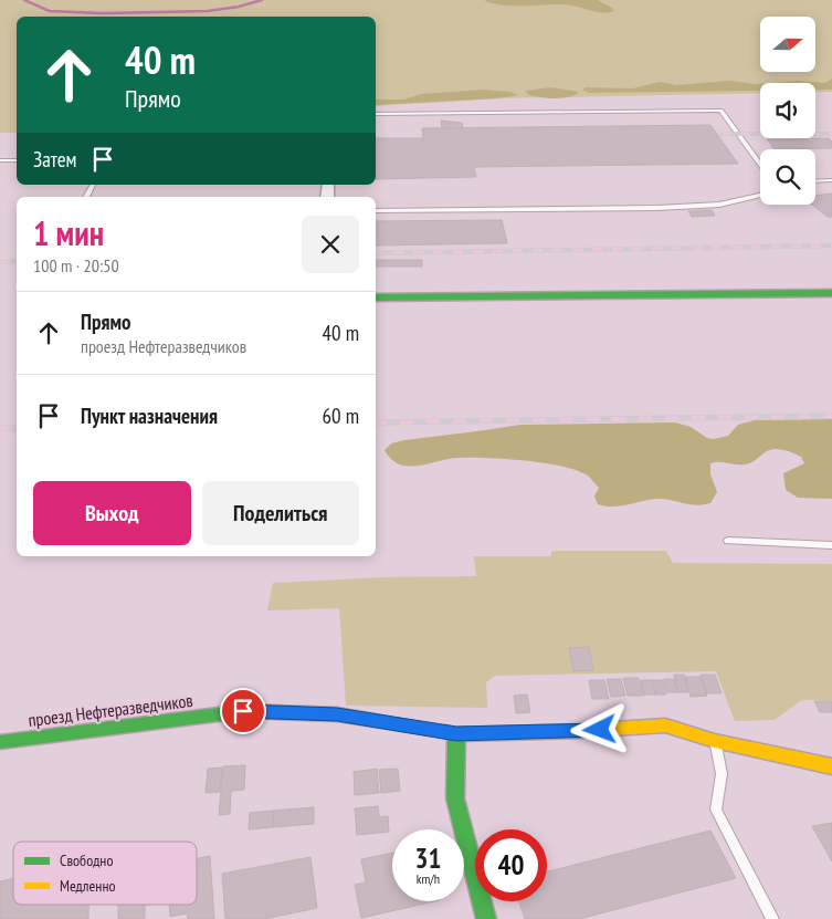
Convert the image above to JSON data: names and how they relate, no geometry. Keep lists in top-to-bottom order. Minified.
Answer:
{"streets":{"street":["проезд Нефтеразведчиков"]},"legend":["Свободно","Медленно"],"north":"right","page":{"turn":["40 m","Прямо"],"then":"Затем","heading":["1 мин","100 m · 20:50"],"list":[{"name":"Прямо","note":"проезд Нефтеразведчиков","value":"40 m"},{"name":"Пункт назначения","value":"60 m"}],"buttons":["Выход","Поделиться"],"speed":"31 km/h","limit":"40"}}
